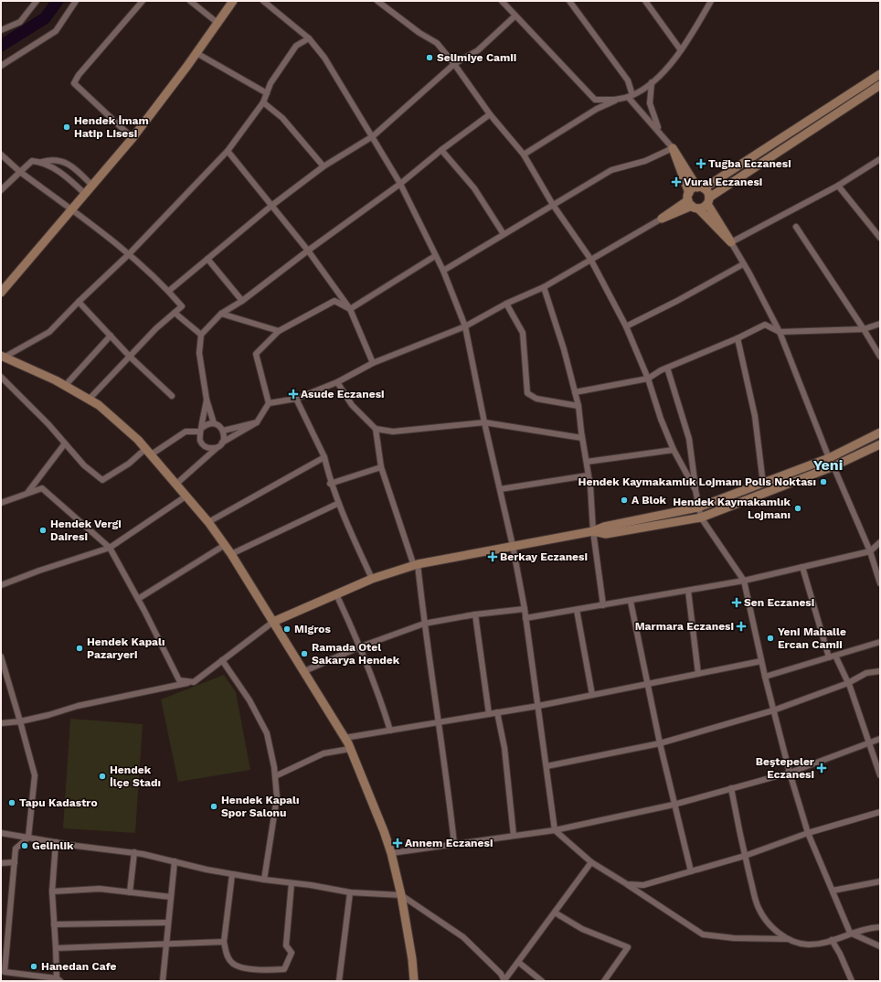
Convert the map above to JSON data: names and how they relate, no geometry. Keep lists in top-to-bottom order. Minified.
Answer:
{"districts":["Yeni"],"places":{"other":["Selimiye Camii","Hendek İmam Hatip Lisesi","Hendek Kaymakamlık Lojmanı Polis Noktası","A Blok","Hendek Kaymakamlık Lojmanı","Hendek Vergi Dairesi","Migros","Yeni Mahalle Ercan Camii","Hendek Kapalı Pazaryeri","Ramada Otel Sakarya Hendek","Hendek İlçe Stadı","Tapu Kadastro","Hendek Kapalı Spor Salonu","Gelinlik","Hanedan Cafe"],"health":["Tuğba Eczanesi","Vural Eczanesi","Asude Eczanesi","Berkay Eczanesi","Sen Eczanesi","Marmara Eczanesi","Beştepeler Eczanesi","Annem Eczanesi"]}}
